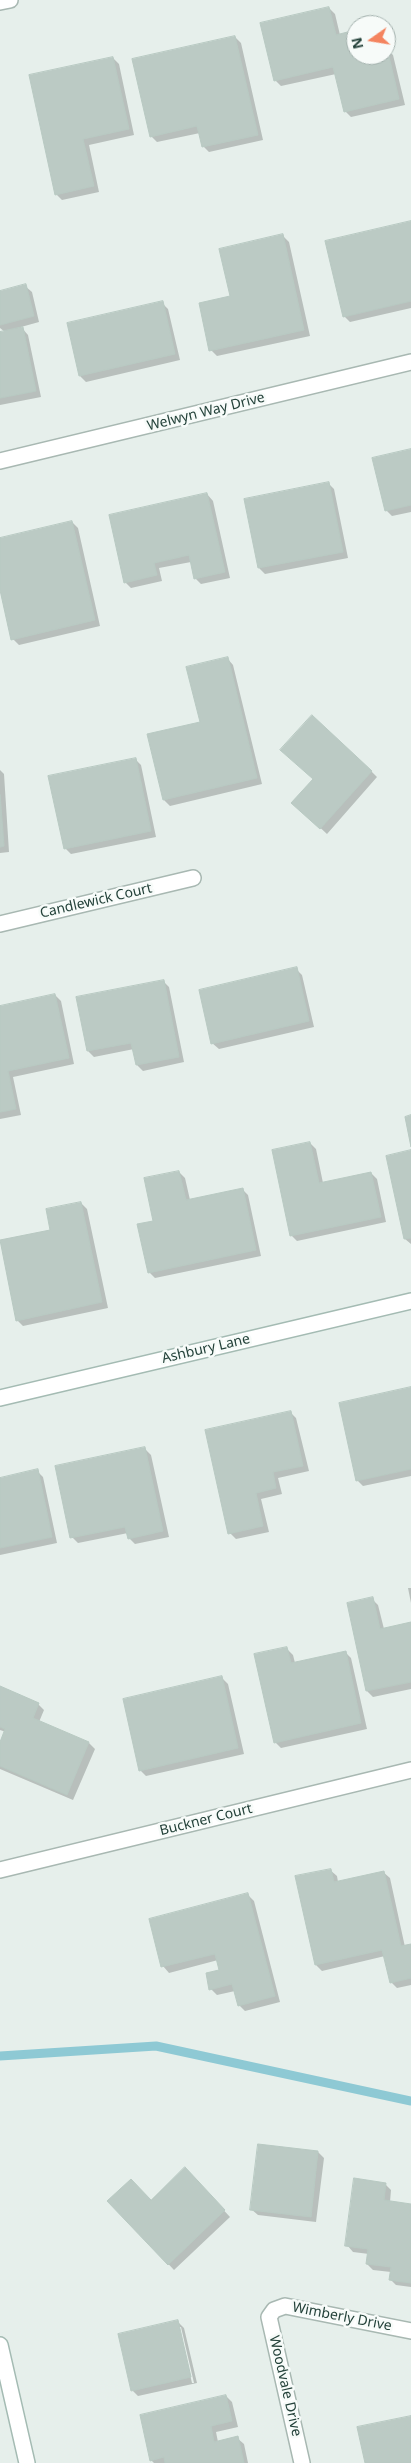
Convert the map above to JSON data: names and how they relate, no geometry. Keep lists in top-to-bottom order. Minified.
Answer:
{"streets":{"street":["Welwyn Way Drive","Candlewick Court","Ashbury Lane","Buckner Court","Wimberly Drive","Woodvale Drive"]},"crossings":[["Wimberly Drive","Woodvale Drive"]],"north":"left"}
